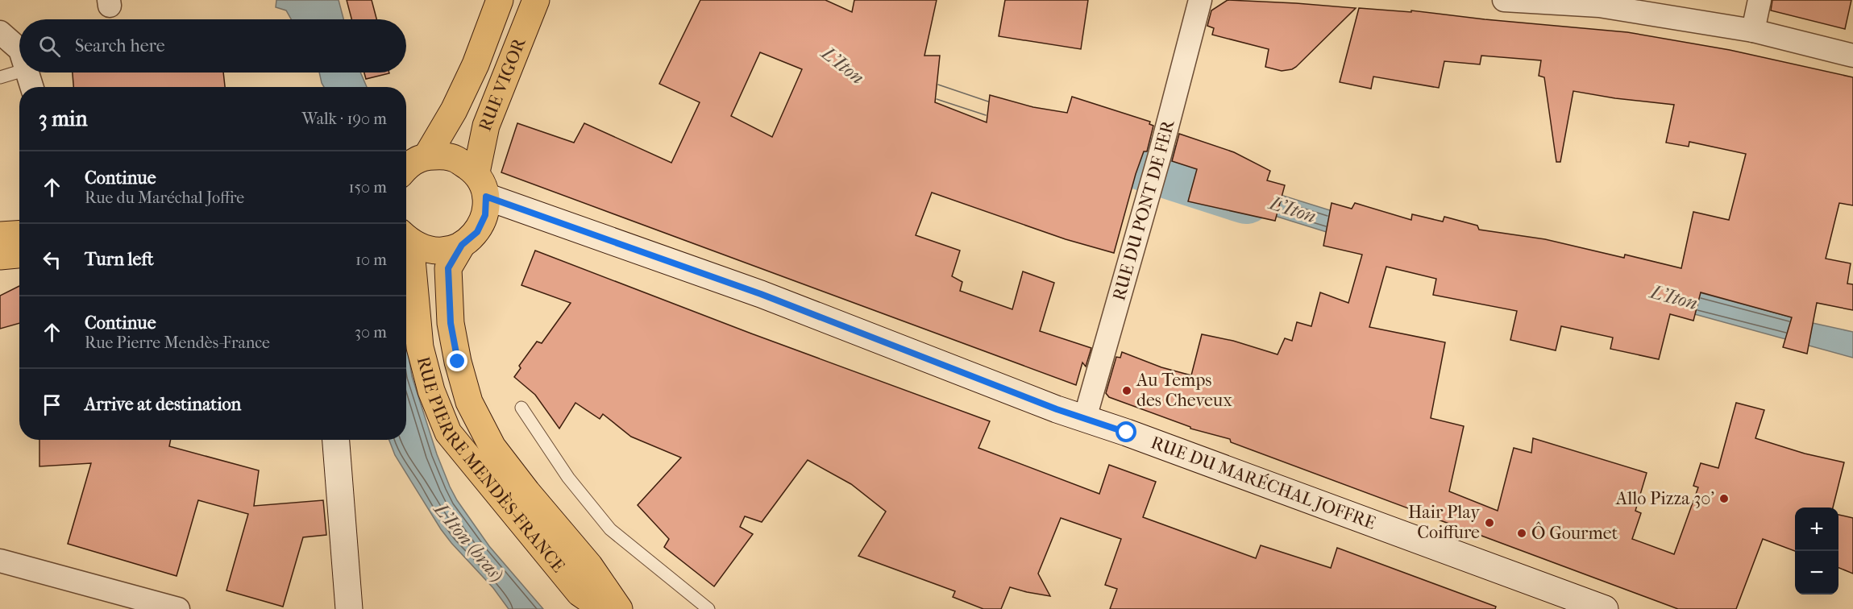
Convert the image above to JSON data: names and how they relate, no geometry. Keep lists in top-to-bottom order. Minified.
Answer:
{"streets":{"main road":["RUE VIGOR","RUE PIERRE MENDÈS-FRANCE","RUE DU MARÉCHAL JOFFRE"],"street":["RUE DU PONT DE FER"]},"crossings":[["RUE DU PONT DE FER","RUE DU MARÉCHAL JOFFRE"]],"water":["L'Iton","L'Iton (bras)"],"places":["Au Temps des Cheveux","Allo Pizza 30'","Hair Play Coiffure","Ô Gourmet"],"page":{"search":"Search here","heading":["3 min","Walk · 190 m"],"list":[["Continue","Rue du Maréchal Joffre","150 m"],["Turn left","10 m"],["Continue","Rue Pierre Mendès-France","30 m"],"Arrive at destination"],"map_buttons":["+","−"]}}
